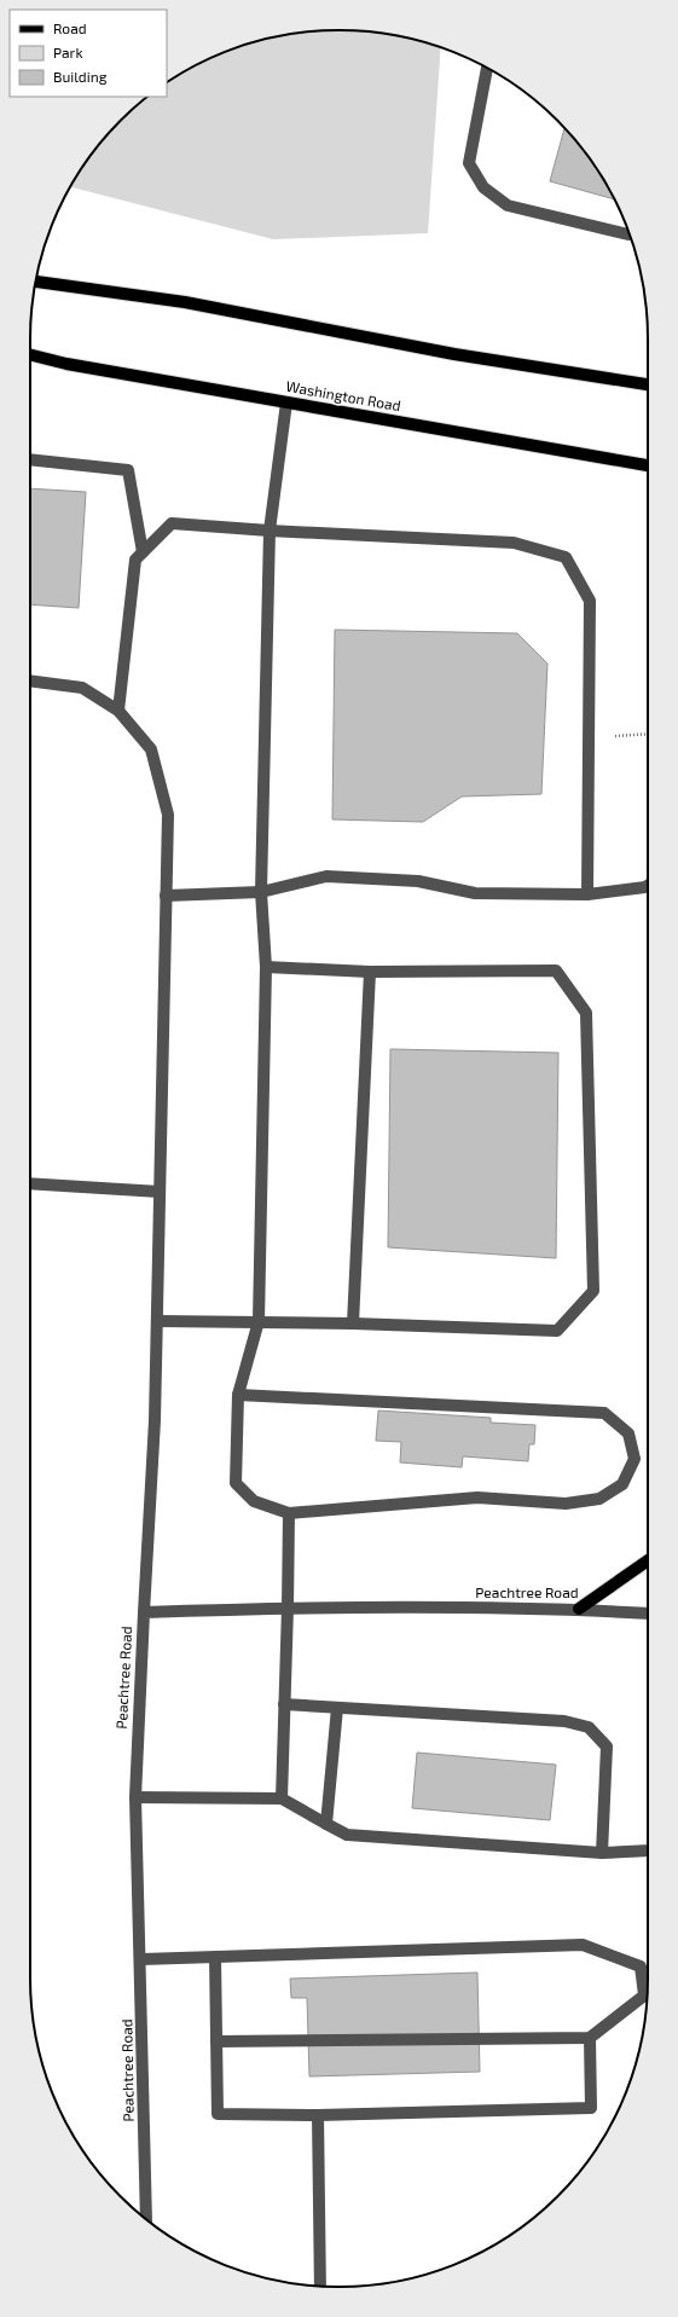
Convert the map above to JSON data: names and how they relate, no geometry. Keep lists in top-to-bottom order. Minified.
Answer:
{"streets":{"main road":["Washington Road"],"lane":["Peachtree Road"]},"legend":["Road","Park","Building"]}
